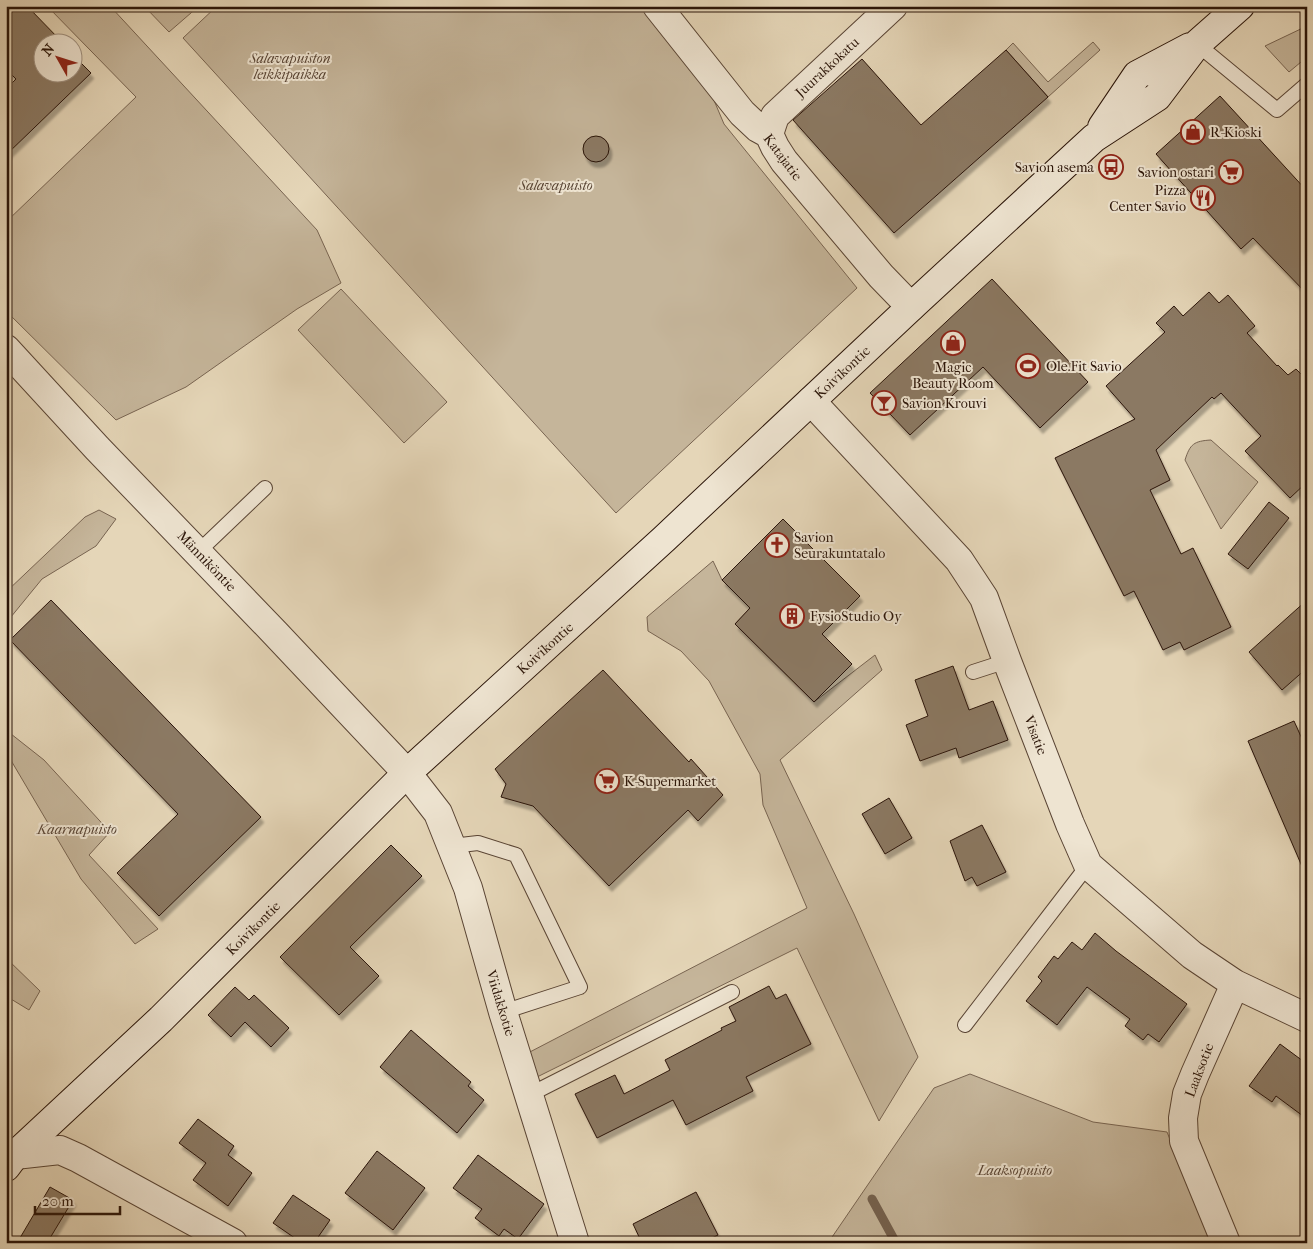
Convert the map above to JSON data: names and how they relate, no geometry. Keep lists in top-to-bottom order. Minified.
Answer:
{"streets":{"street":["Juurakkokatu","Katajatie","Koivikontie","Männiköntie","Visatie","Viidakkotie","Laaksotie"]},"crossings":[["Juurakkokatu","Katajatie"],["Katajatie","Koivikontie"],["Koivikontie","Männiköntie"],["Koivikontie","Visatie"],["Koivikontie","Viidakkotie"],["Männiköntie","Viidakkotie"],["Visatie","Laaksotie"]],"parks":["Salavapuiston leikkipaikka","Salavapuisto","Kaarnapuisto","Laaksopuisto"],"places":{"shop":["R-Kioski","Magic Beauty Room"],"bus stop":["Savion asema"],"supermarket":["Savion ostari","K-Supermarket"],"restaurant":["Pizza Center Savio"],"sports":["Ole.Fit Savio"],"bar":["Savion Krouvi"],"church":["Savion Seurakuntatalo"],"building":["FysioStudio Oy"]},"scale_bar":"20 m","north":"top left"}
